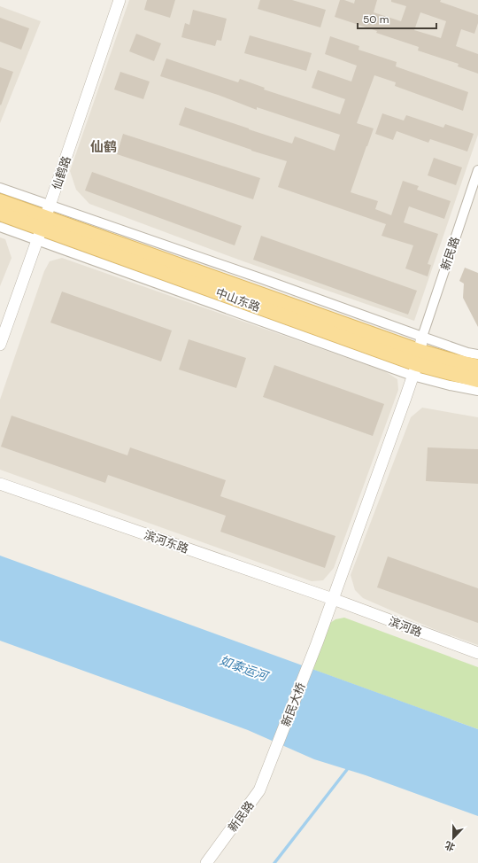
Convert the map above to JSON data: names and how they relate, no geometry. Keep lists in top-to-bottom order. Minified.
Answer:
{"streets":{"main road":["中山东路"],"street":["仙鹤路","新民路","滨河东路","滨河路","新民大桥"]},"crossings":[["仙鹤路","中山东路"],["新民路","新民大桥"],["中山东路","新民大桥"],["滨河东路","滨河路"],["滨河东路","新民大桥"],["滨河路","新民大桥"]],"districts":["仙鹤"],"water":["如泰运河"],"scale_bar":"50 m","north":"bottom"}
